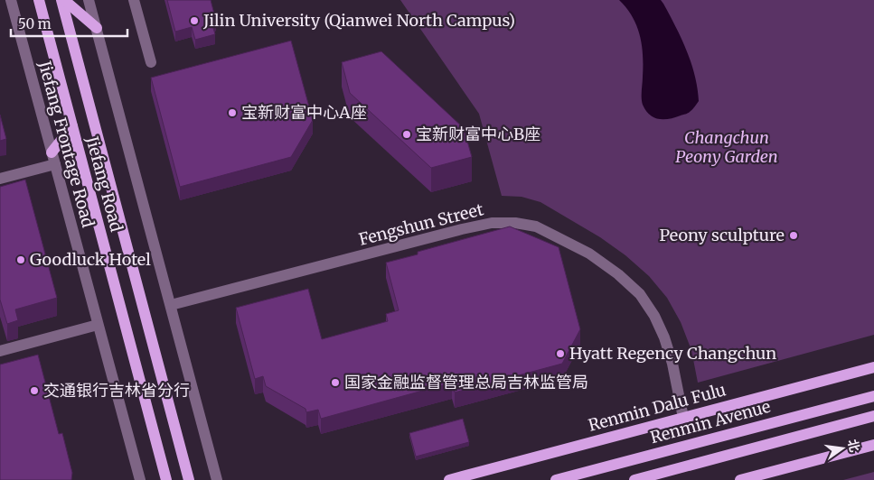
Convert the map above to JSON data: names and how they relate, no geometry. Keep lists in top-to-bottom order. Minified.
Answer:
{"streets":{"main road":["Jiefang Road","Renmin Dalu Fulu","Renmin Avenue"],"street":["Jiefang Frontage Road","Fengshun Street"]},"crossings":[["Fengshun Street","Renmin Dalu Fulu"]],"parks":["Changchun Peony Garden"],"places":["Jilin University (Qianwei North Campus)","宝新财富中心A座","宝新财富中心B座","Peony sculpture","Goodluck Hotel","Hyatt Regency Changchun","国家金融监督管理总局吉林监管局","交通银行吉林省分行"],"scale_bar":"50 m","north":"right"}
